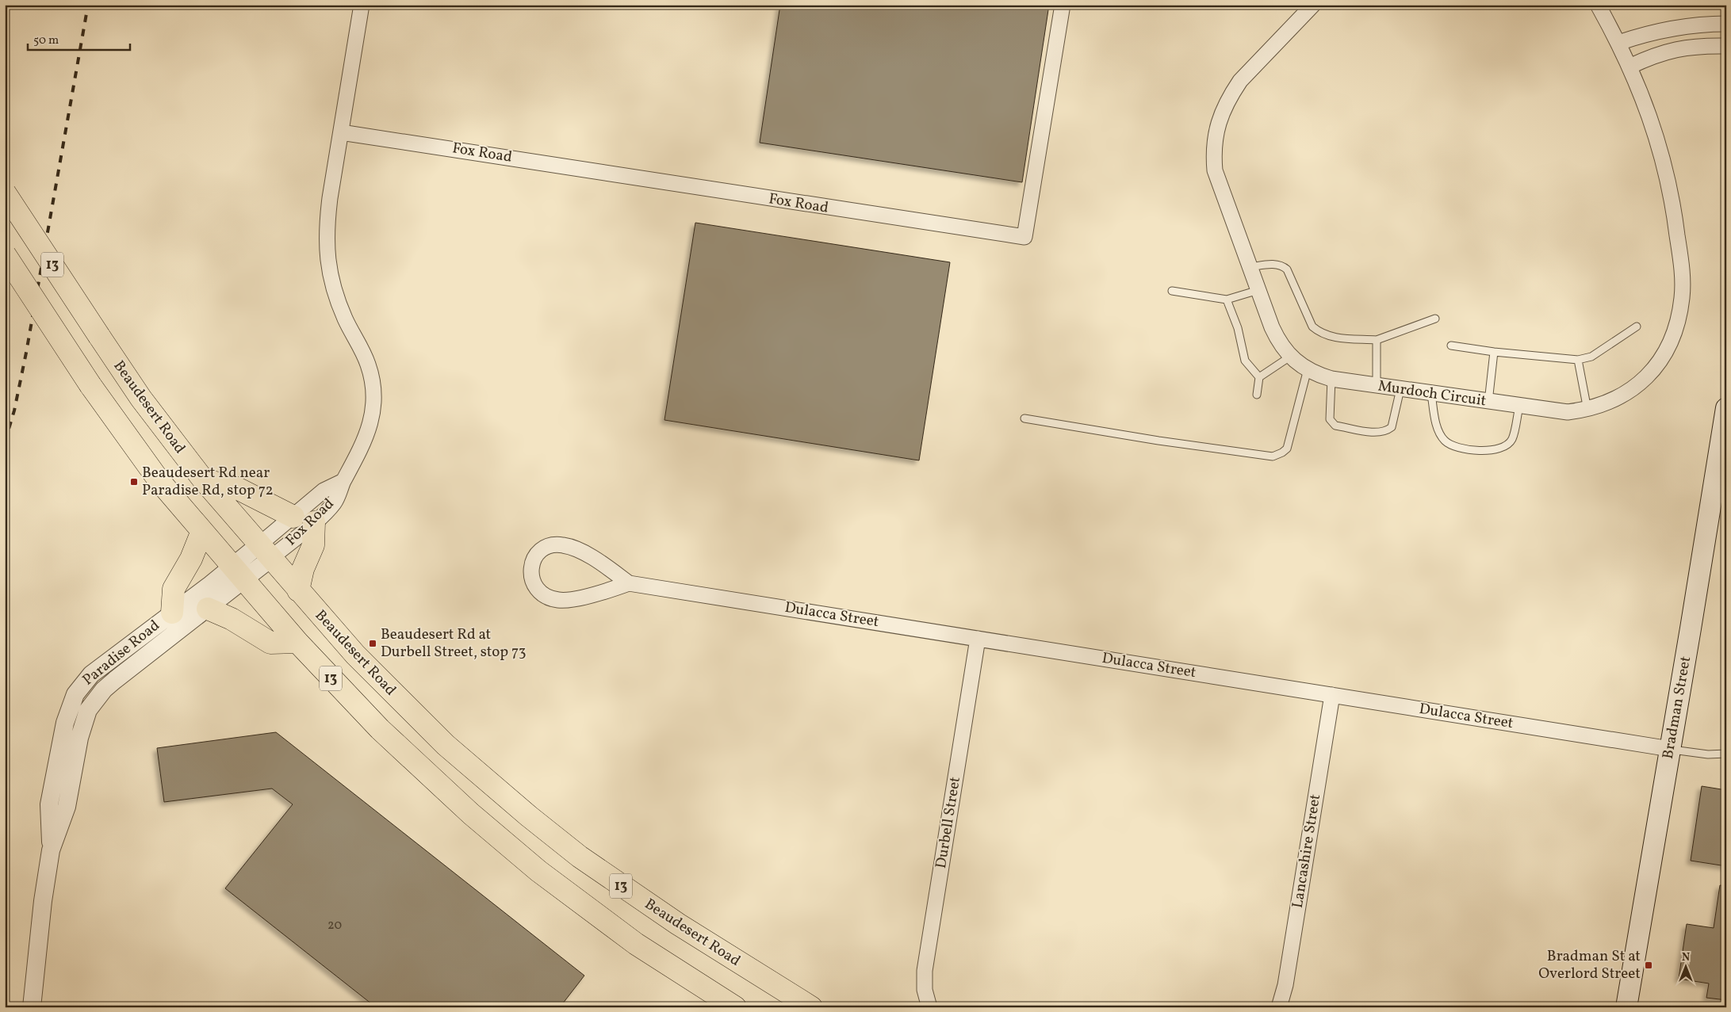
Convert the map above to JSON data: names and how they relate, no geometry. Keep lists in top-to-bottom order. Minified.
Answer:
{"streets":{"highway":["13","Beaudesert Road"],"main road":["Bradman Street"],"street":["Fox Road","Murdoch Circuit","Dulacca Street","Paradise Road","Durbell Street","Lancashire Street"]},"crossings":[["Fox Road","Beaudesert Road"],["Fox Road","Paradise Road"],["13","Paradise Road"],["Beaudesert Road","Paradise Road"],["Dulacca Street","Bradman Street"],["Dulacca Street","Durbell Street"],["Dulacca Street","Lancashire Street"]],"places":{"transit":["Beaudesert Rd near Paradise Rd, stop 72","Beaudesert Rd at Durbell Street, stop 73","Bradman St at Overlord Street"]},"house_numbers":["20"],"scale_bar":"50 m","north":"top"}
